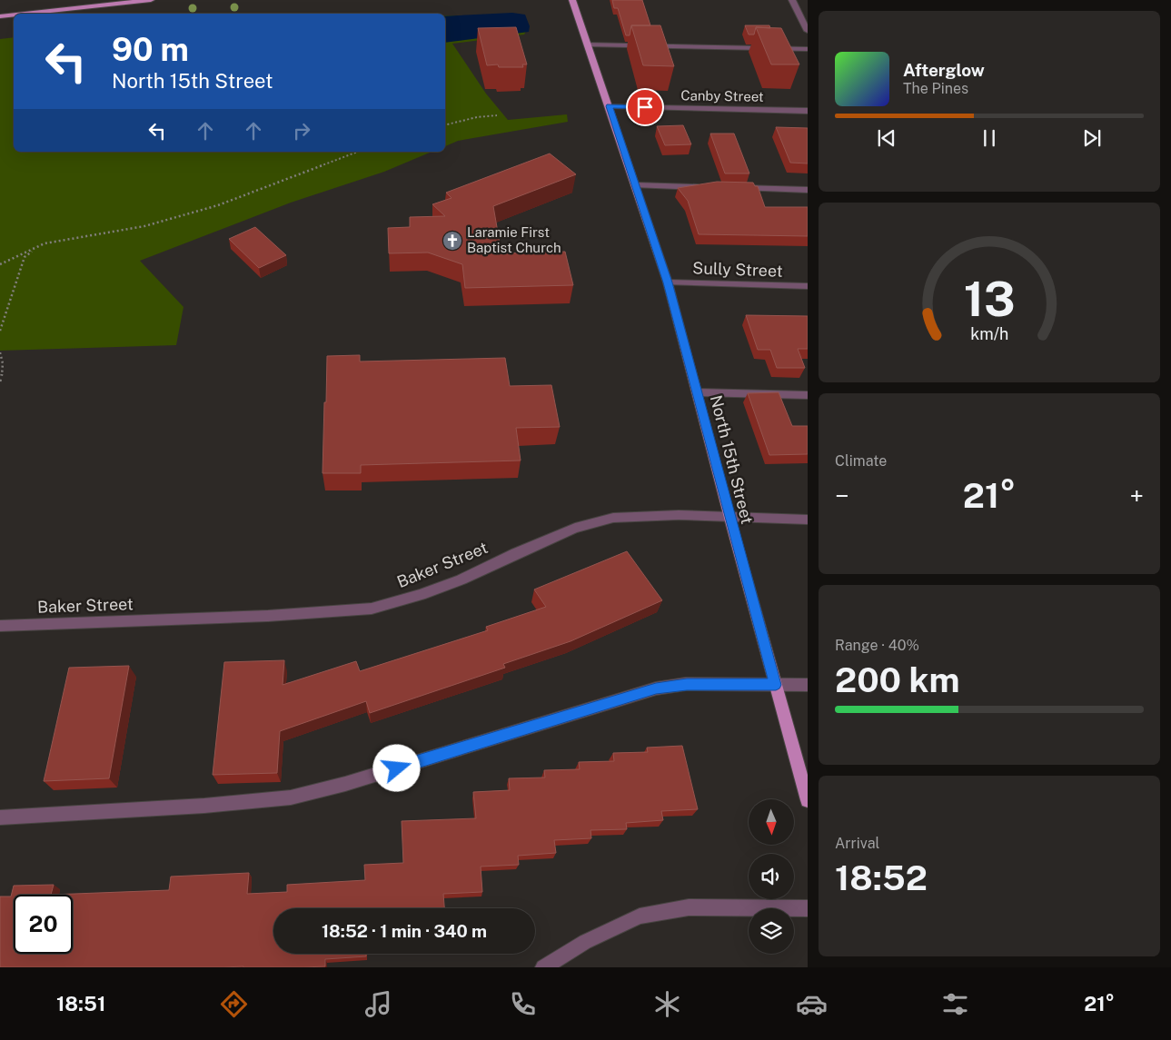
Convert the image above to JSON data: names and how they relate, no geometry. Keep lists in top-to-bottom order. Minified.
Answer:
{"streets":{"main road":["North 15th Street"],"street":["Canby Street","Sully Street","Baker Street"]},"crossings":[["Canby Street","North 15th Street"],["Sully Street","North 15th Street"],["North 15th Street","Baker Street"]],"places":{"church":["Laramie First Baptist Church"]},"north":"bottom","page":{"turn":["90 m","North 15th Street"],"song":["Afterglow","The Pines"],"tile":["Climate",["Range · 40%","200 km"],["Arrival","18:52"]],"heat":["−","21°","+"],"limit":"20","trip":"18:52 · 1 min · 340 m","tabs":["18:51","21°"],"gauge":["13","km/h"]}}
